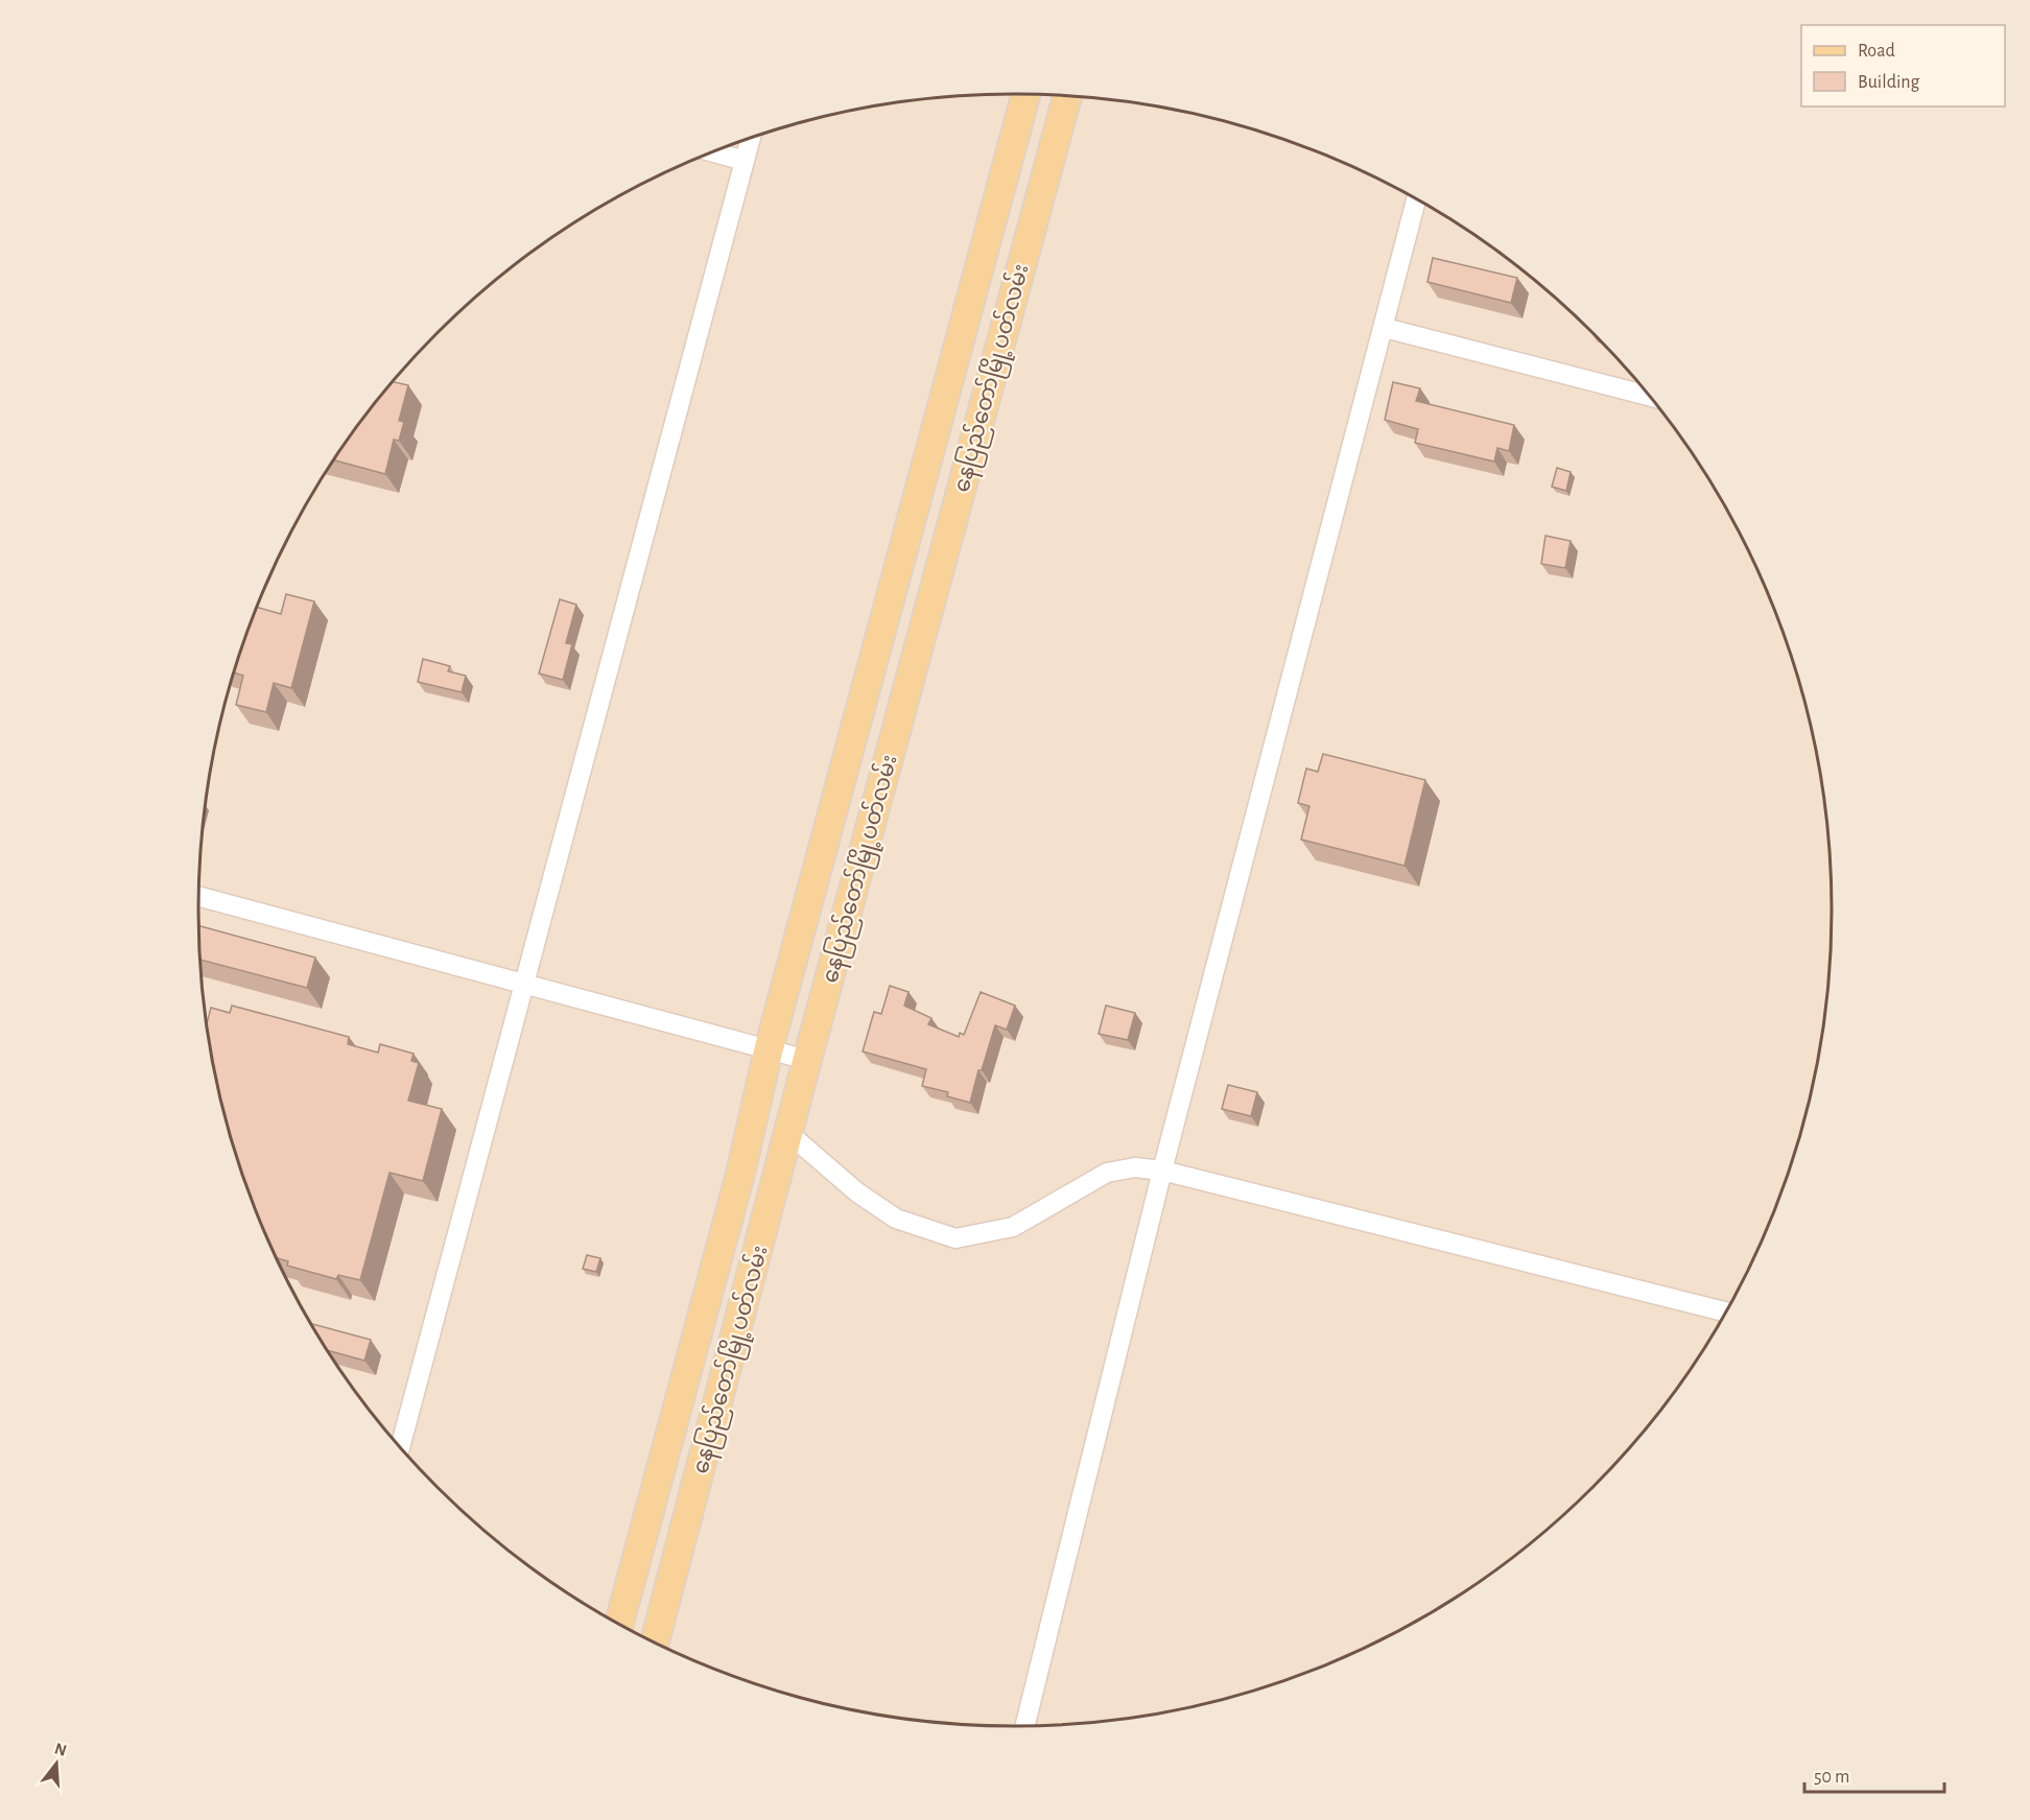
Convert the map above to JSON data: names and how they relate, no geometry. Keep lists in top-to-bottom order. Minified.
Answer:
{"streets":{"main road":["နေပြည်တော်မြို့ပတ်လမ်း"]},"legend":["Road","Building"],"scale_bar":"50 m","north":"top"}
